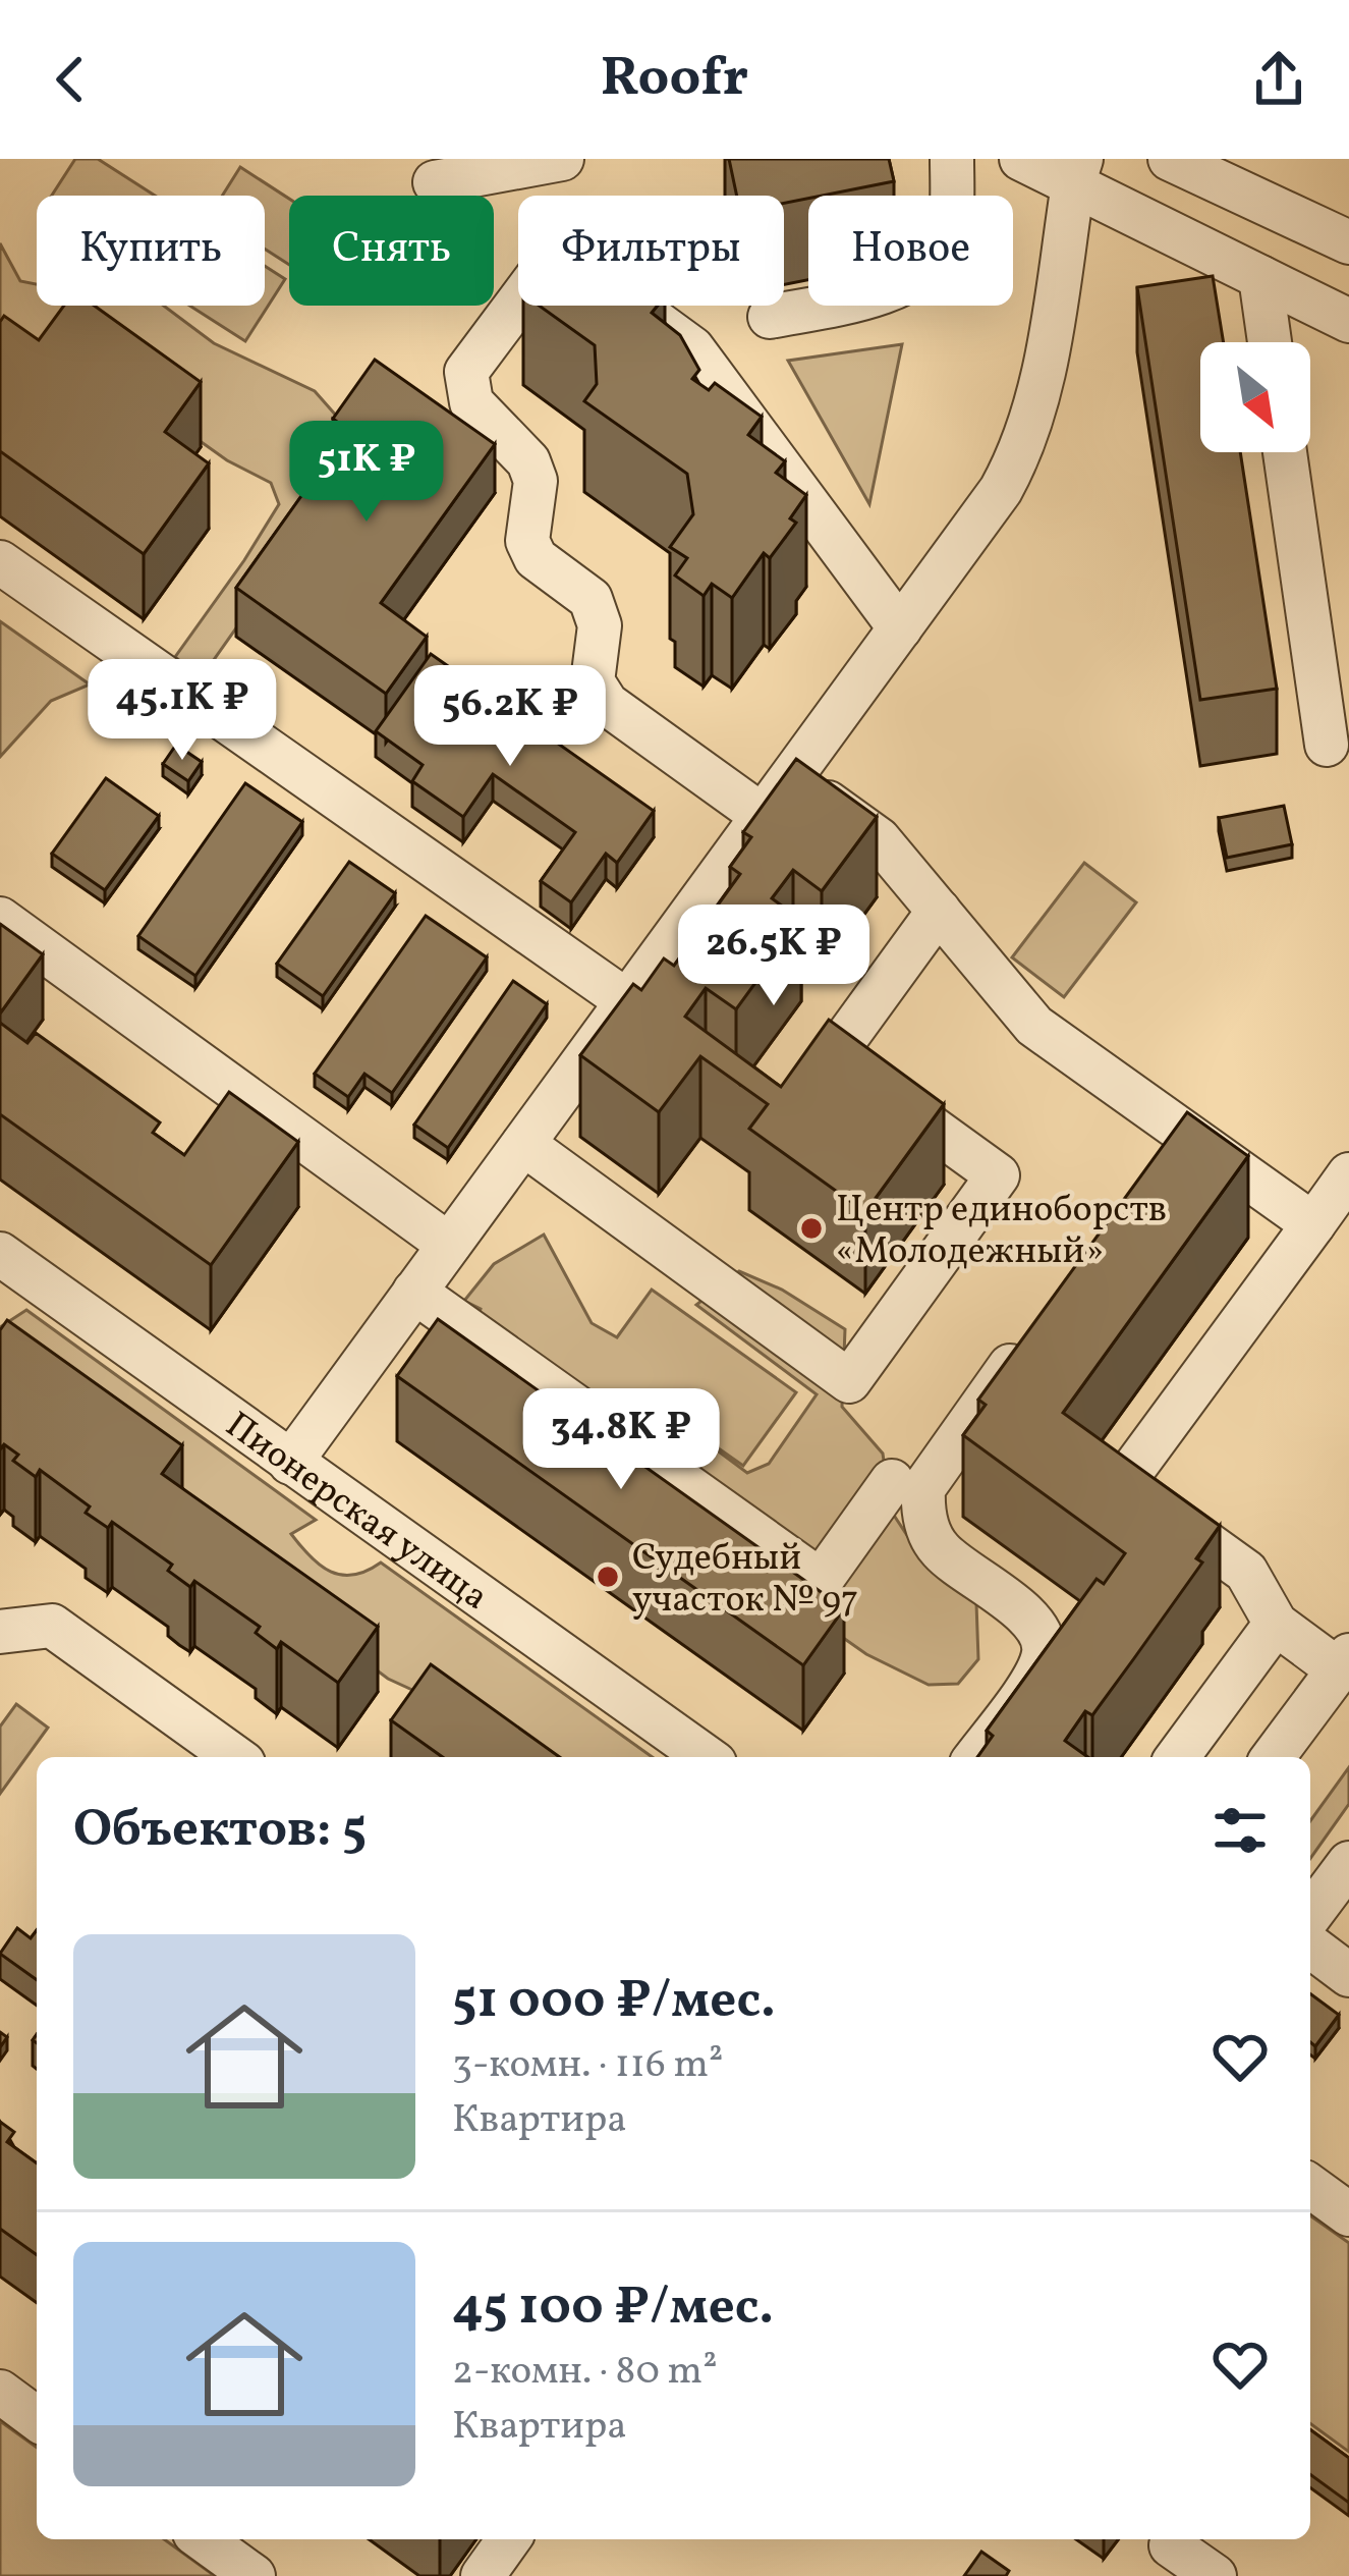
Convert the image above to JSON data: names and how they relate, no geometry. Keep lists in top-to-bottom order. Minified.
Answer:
{"streets":{"street":["Пионерская улица"]},"places":["Центр единоборств «Молодежный»","Судебный участок № 97"],"north":"bottom right","page":{"header":"Roofr","chip":["Купить","Снять","Фильтры","Новое"],"price":["51K ₽","45.1K ₽","56.2K ₽","26.5K ₽","34.8K ₽"],"heading":"Объектов: 5","list":[{"name":"51 000 ₽/мес.","note":"3-комн. · 116 m² · Квартира"},{"name":"45 100 ₽/мес.","note":"2-комн. · 80 m² · Квартира"}]}}
